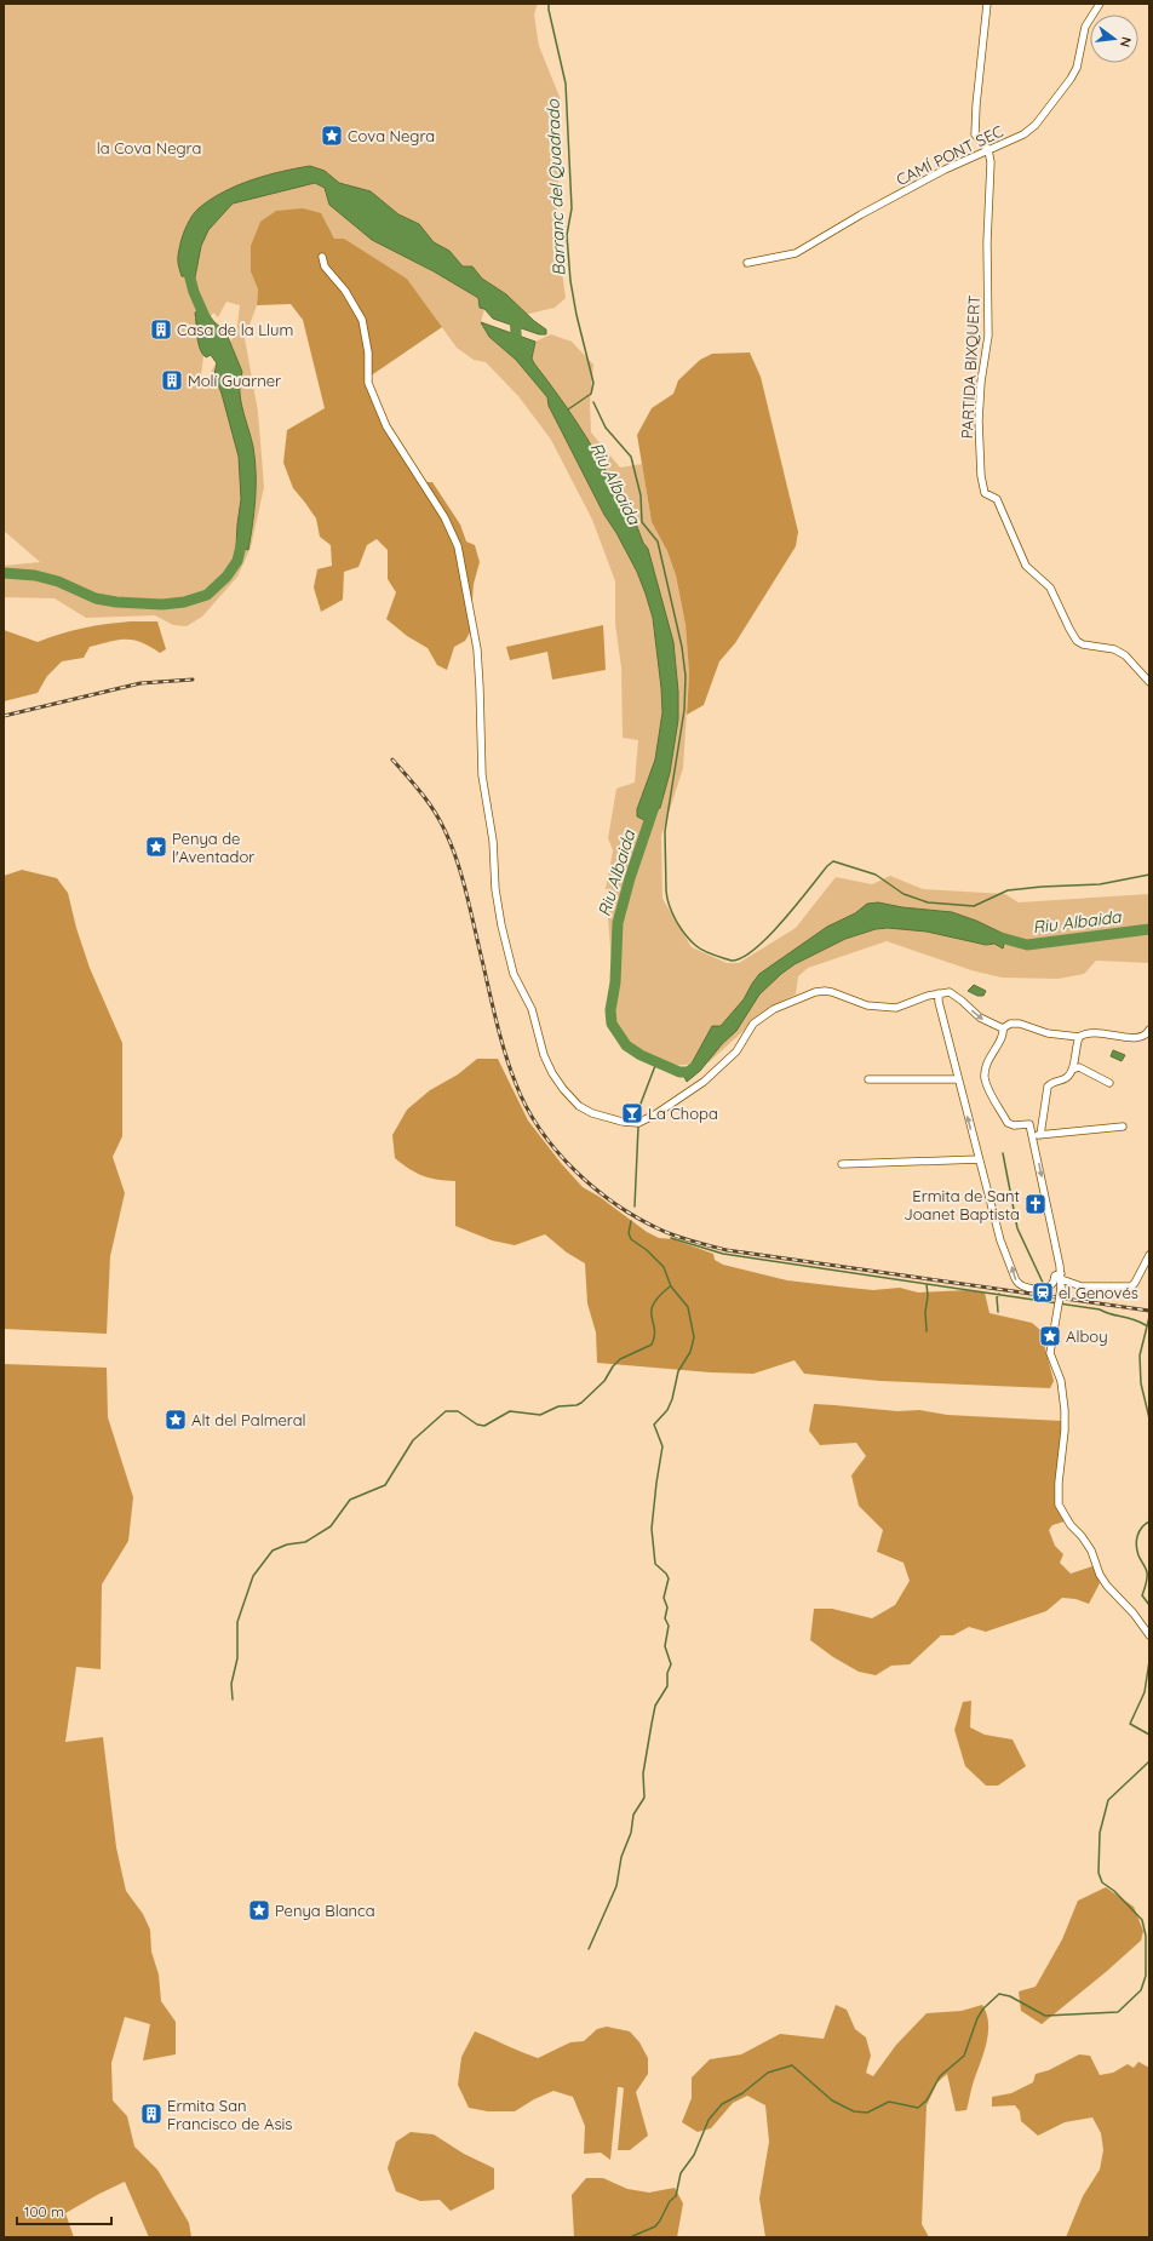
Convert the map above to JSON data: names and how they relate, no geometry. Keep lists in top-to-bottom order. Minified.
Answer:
{"streets":{"street":["CAMÍ PONT SEC","PARTIDA BIXQUERT"]},"crossings":[["CAMÍ PONT SEC","PARTIDA BIXQUERT"]],"water":["Barranc del Quadrado","Riu Albaida"],"parks":["la Cova Negra"],"places":{"place":["Cova Negra","Penya de l'Aventador","Alboy","Alt del Palmeral","Penya Blanca"],"building":["Casa de la Llum","Molí Guarner","Ermita San Francisco de Asis"],"bar":["La Chopa"],"church":["Ermita de Sant Joanet Baptista"],"station":["el Genovés"]},"scale_bar":"100 m","north":"right"}
